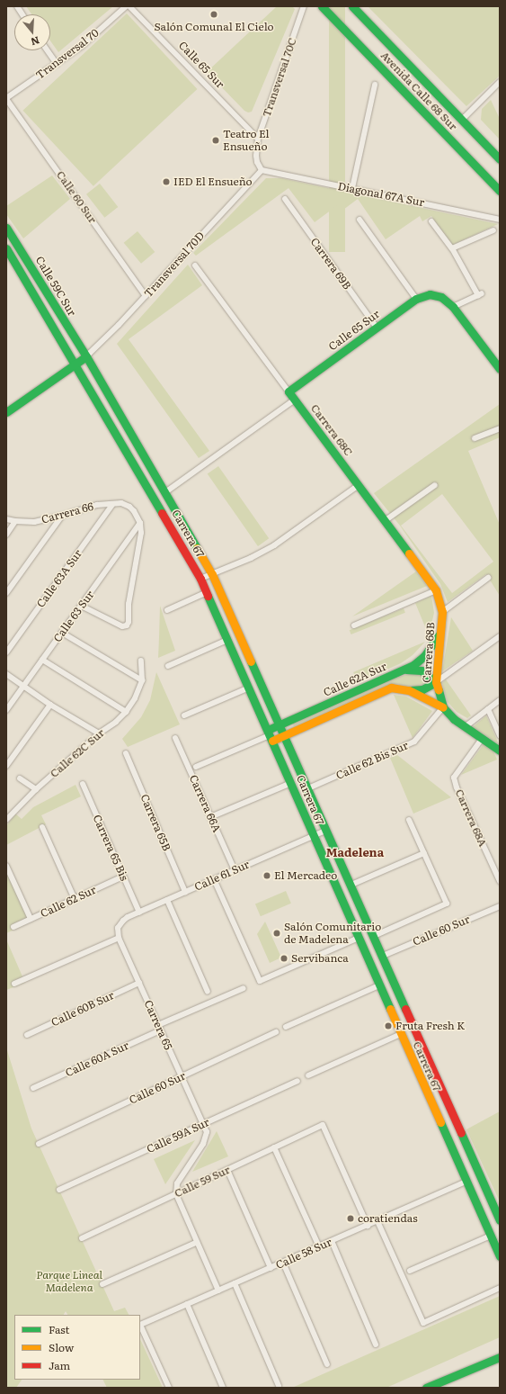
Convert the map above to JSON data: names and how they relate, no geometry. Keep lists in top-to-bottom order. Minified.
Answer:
{"streets":{"main road":["Calle 65 Sur","Avenida Calle 68 Sur","Calle 59C Sur","Carrera 68C","Carrera 67","Carrera 68B","Calle 62A Sur"],"street":["Transversal 70","Transversal 70C","Diagonal 67A Sur","Calle 60 Sur","Carrera 69B","Transversal 70D","Carrera 66","Calle 63A Sur","Calle 63 Sur","Calle 62C Sur","Calle 62 Bis Sur","Carrera 66A","Carrera 68A","Carrera 65B","Carrera 65 Bis","Calle 61 Sur","Calle 62 Sur","Calle 60B Sur","Carrera 65","Calle 60A Sur","Calle 59A Sur","Calle 59 Sur","Calle 58 Sur"]},"crossings":[["Transversal 70","Calle 60 Sur"],["Calle 65 Sur","Transversal 70C"],["Calle 65 Sur","Carrera 69B"],["Calle 65 Sur","Carrera 68C"],["Transversal 70C","Diagonal 67A Sur"],["Transversal 70C","Transversal 70D"],["Diagonal 67A Sur","Transversal 70D"],["Calle 60 Sur","Transversal 70D"],["Calle 60 Sur","Carrera 67"],["Calle 60 Sur","Carrera 65"],["Transversal 70D","Calle 59C Sur"],["Transversal 70D","Carrera 67"],["Calle 59C Sur","Carrera 67"],["Carrera 68C","Carrera 68B"],["Carrera 66","Calle 63A Sur"],["Carrera 66","Calle 63 Sur"],["Carrera 67","Calle 62A Sur"],["Carrera 67","Calle 62 Bis Sur"],["Carrera 67","Calle 61 Sur"],["Carrera 67","Calle 58 Sur"],["Carrera 68B","Calle 62A Sur"],["Carrera 68B","Calle 62 Bis Sur"],["Carrera 68B","Carrera 68A"],["Calle 62A Sur","Calle 62 Bis Sur"],["Carrera 66A","Calle 61 Sur"],["Carrera 65B","Calle 61 Sur"],["Carrera 65 Bis","Calle 61 Sur"],["Carrera 65 Bis","Calle 62 Sur"],["Calle 61 Sur","Carrera 65"],["Calle 60B Sur","Carrera 65"],["Carrera 65","Calle 60A Sur"],["Carrera 65","Calle 59A Sur"],["Calle 59 Sur","Calle 58 Sur"]],"districts":["Madelena"],"parks":["Parque Lineal Madelena"],"places":["Salón Comunal El Cielo","Teatro El Ensueño","IED El Ensueño","El Mercadeo","Salón Comunitario de Madelena","Servibanca","Fruta Fresh K","coratiendas"],"legend":["Fast","Slow","Jam"],"north":"bottom"}
